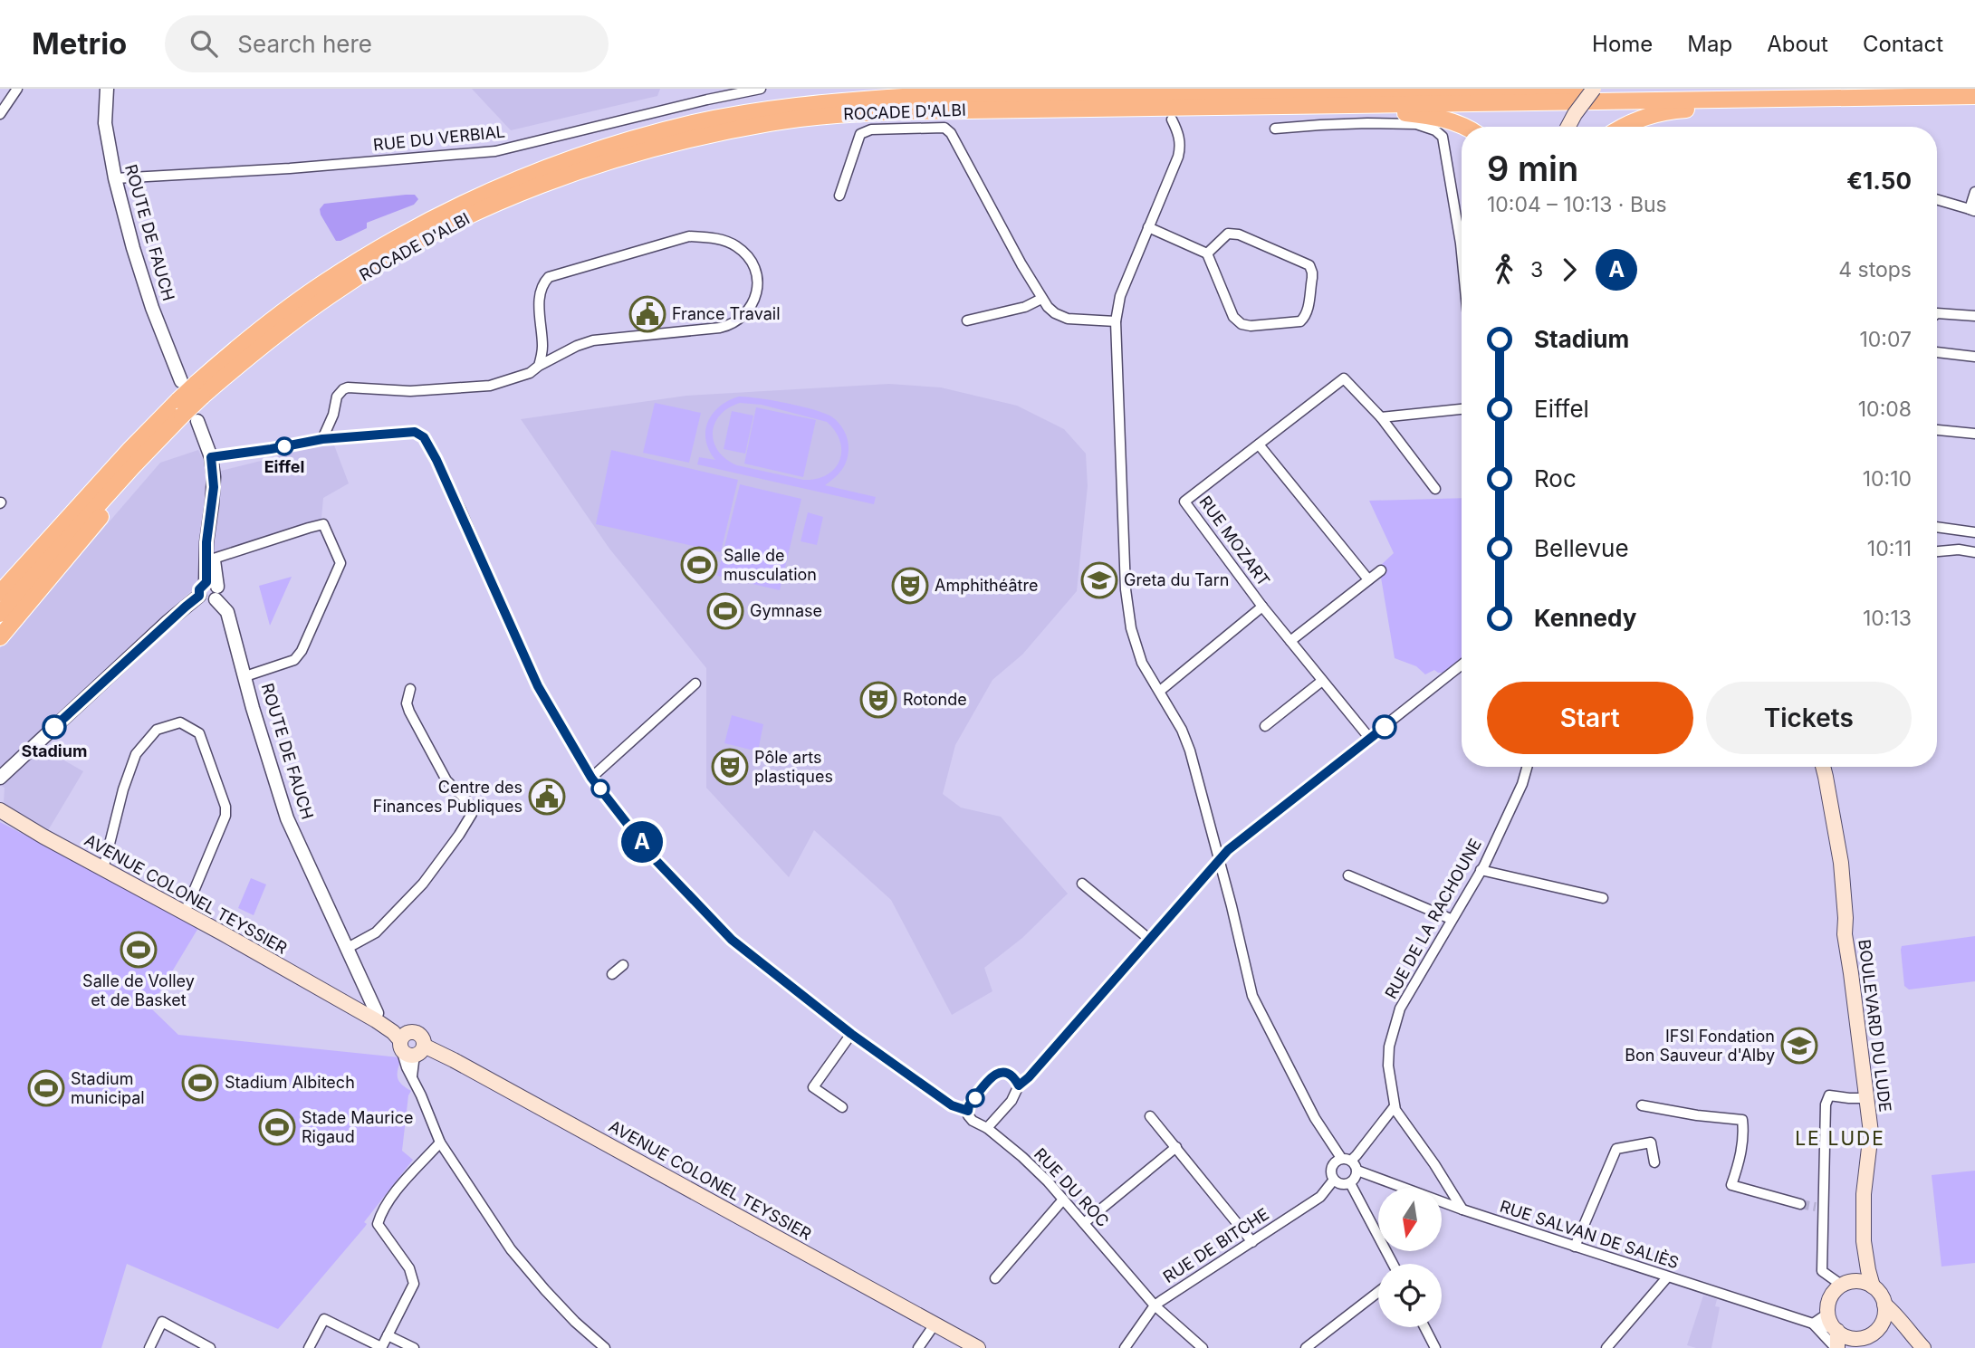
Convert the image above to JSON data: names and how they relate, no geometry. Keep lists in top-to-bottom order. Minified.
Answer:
{"streets":{"highway":["ROCADE D'ALBI"],"main road":["AVENUE COLONEL TEYSSIER","BOULEVARD DU LUDE"],"street":["RUE DU VERBIAL","ROUTE DE FAUCH","RUE MOZART","RUE DE LA RACHOUNE","RUE DU ROC","RUE SALVAN DE SALIÈS","RUE DE BITCHE"]},"crossings":[["ROCADE D'ALBI","ROUTE DE FAUCH"],["RUE DU VERBIAL","ROUTE DE FAUCH"],["ROUTE DE FAUCH","AVENUE COLONEL TEYSSIER"],["ROUTE DE FAUCH","RUE DU ROC"],["RUE DU ROC","RUE DE BITCHE"],["RUE SALVAN DE SALIÈS","RUE DE BITCHE"]],"districts":["LE LUDE"],"places":{"public building":["France Travail","Centre des Finances Publiques"],"other":["Eiffel","Stadium"],"sports":["Salle de musculation","Gymnase","Salle de Volley et de Basket","Stadium Albitech","Stadium municipal","Stade Maurice Rigaud"],"school or university":["Greta du Tarn","IFSI Fondation Bon Sauveur d'Alby"],"theatre":["Amphithéâtre","Rotonde","Pôle arts plastiques"]},"lines":["bus line A"],"north":"bottom","page":{"header":"Metrio","search":"Search here","nav":["Home","Map","About","Contact"],"on_map":"A","heading":["9 min","10:04 – 10:13 · Bus","€1.50"],"legs":["3","A","4 stops"],"list":[{"name":"Stadium","value":"10:07"},{"name":"Eiffel","value":"10:08"},{"name":"Roc","value":"10:10"},{"name":"Bellevue","value":"10:11"},{"name":"Kennedy","value":"10:13"}],"buttons":["Start","Tickets"]}}
